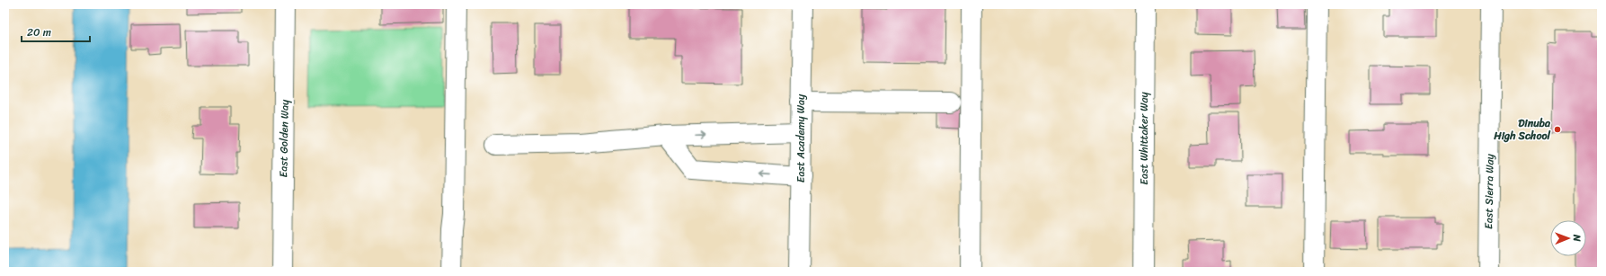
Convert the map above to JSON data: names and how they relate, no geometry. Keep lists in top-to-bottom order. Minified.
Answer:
{"streets":{"street":["East Golden Way","East Academy Way","East Whittaker Way","East Sierra Way"]},"places":["Dinuba High School"],"scale_bar":"20 m","north":"right"}
